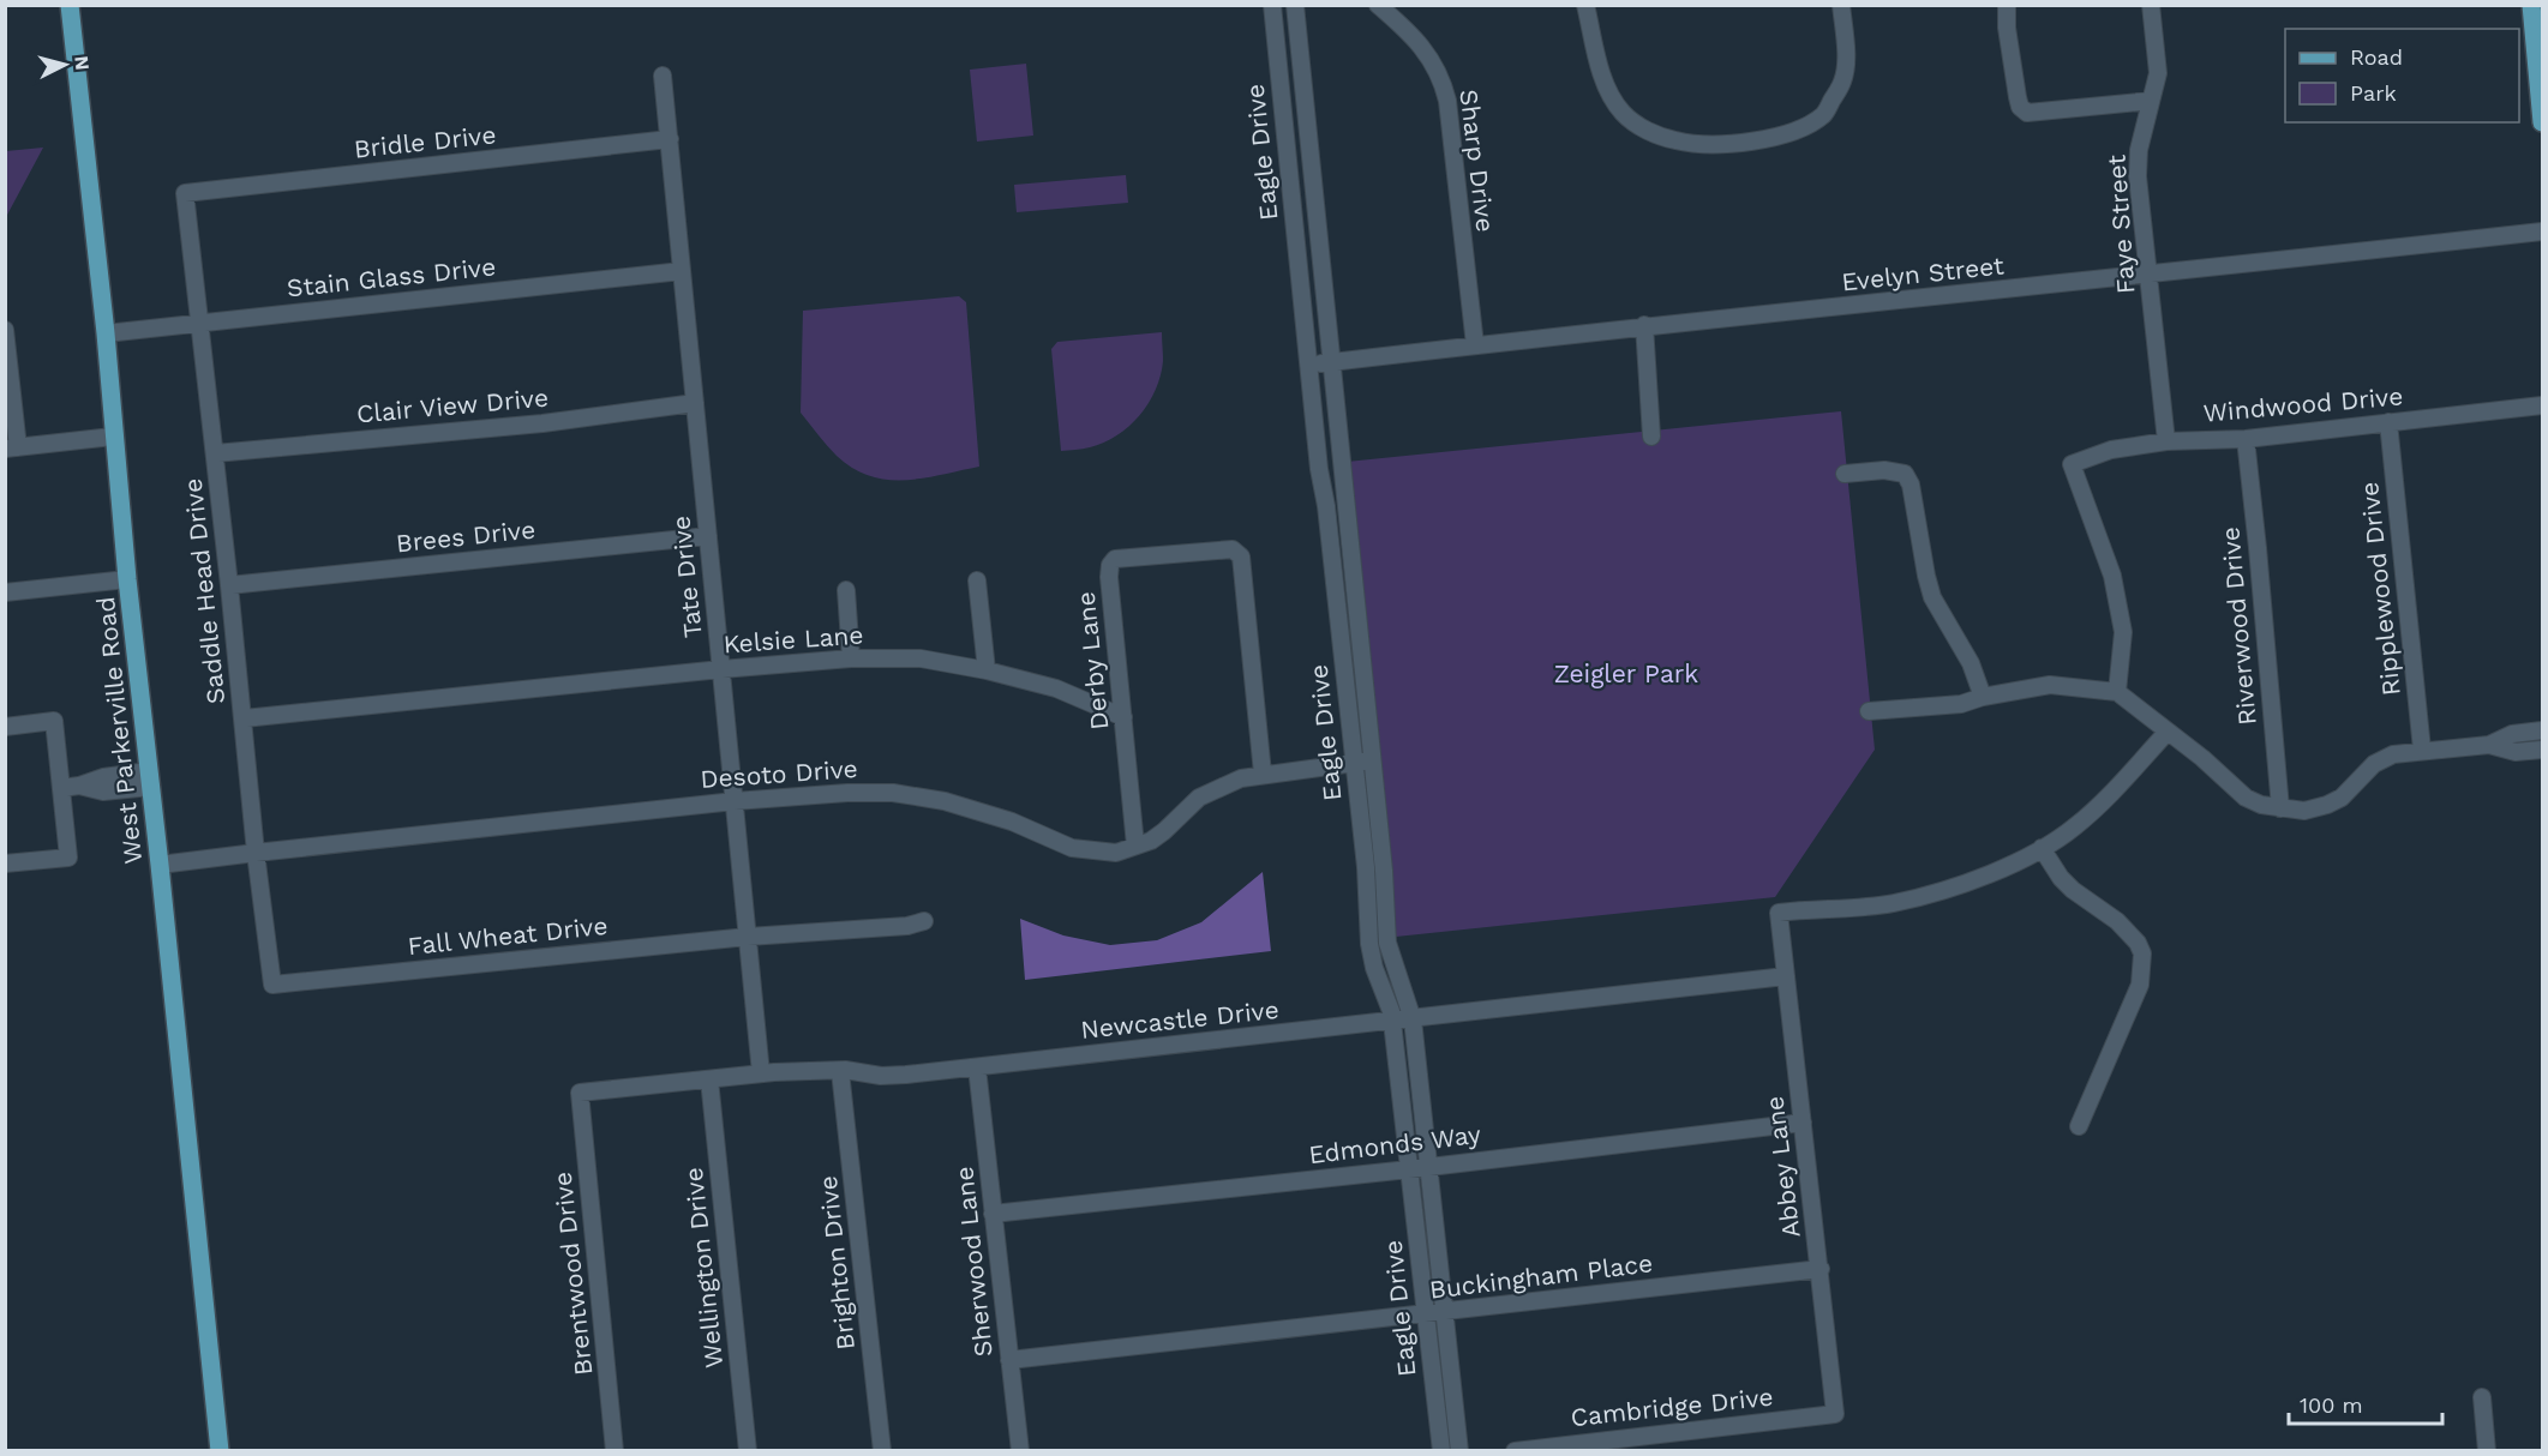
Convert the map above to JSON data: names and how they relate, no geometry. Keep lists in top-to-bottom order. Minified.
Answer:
{"streets":{"main road":["West Parkerville Road"],"street":["Bridle Drive","Eagle Drive","Sharp Drive","Faye Street","Evelyn Street","Stain Glass Drive","Windwood Drive","Clair View Drive","Brees Drive","Tate Drive","Ripplewood Drive","Saddle Head Drive","Riverwood Drive","Kelsie Lane","Derby Lane","Desoto Drive","Fall Wheat Drive","Newcastle Drive","Edmonds Way","Abbey Lane","Sherwood Lane","Brighton Drive","Wellington Drive","Brentwood Drive","Buckingham Place","Cambridge Drive"]},"crossings":[["Bridle Drive","Tate Drive"],["Bridle Drive","Saddle Head Drive"],["Eagle Drive","Evelyn Street"],["Eagle Drive","Desoto Drive"],["Eagle Drive","Newcastle Drive"],["Eagle Drive","Edmonds Way"],["Eagle Drive","Buckingham Place"],["Sharp Drive","Evelyn Street"],["Faye Street","Evelyn Street"],["Faye Street","Windwood Drive"],["Stain Glass Drive","Tate Drive"],["Stain Glass Drive","Saddle Head Drive"],["Stain Glass Drive","West Parkerville Road"],["Windwood Drive","Ripplewood Drive"],["Windwood Drive","Riverwood Drive"],["Clair View Drive","Tate Drive"],["Clair View Drive","Saddle Head Drive"],["Brees Drive","Tate Drive"],["Brees Drive","Saddle Head Drive"],["Tate Drive","Kelsie Lane"],["Tate Drive","Desoto Drive"],["Tate Drive","Fall Wheat Drive"],["Tate Drive","Newcastle Drive"],["Saddle Head Drive","Kelsie Lane"],["Saddle Head Drive","Desoto Drive"],["Saddle Head Drive","Fall Wheat Drive"],["Kelsie Lane","Derby Lane"],["Derby Lane","Desoto Drive"],["West Parkerville Road","Desoto Drive"],["Newcastle Drive","Abbey Lane"],["Newcastle Drive","Sherwood Lane"],["Newcastle Drive","Brighton Drive"],["Newcastle Drive","Wellington Drive"],["Newcastle Drive","Brentwood Drive"],["Edmonds Way","Abbey Lane"],["Edmonds Way","Sherwood Lane"],["Abbey Lane","Buckingham Place"],["Abbey Lane","Cambridge Drive"],["Sherwood Lane","Buckingham Place"]],"parks":["Zeigler Park"],"legend":["Road","Park"],"scale_bar":"100 m","north":"right"}
